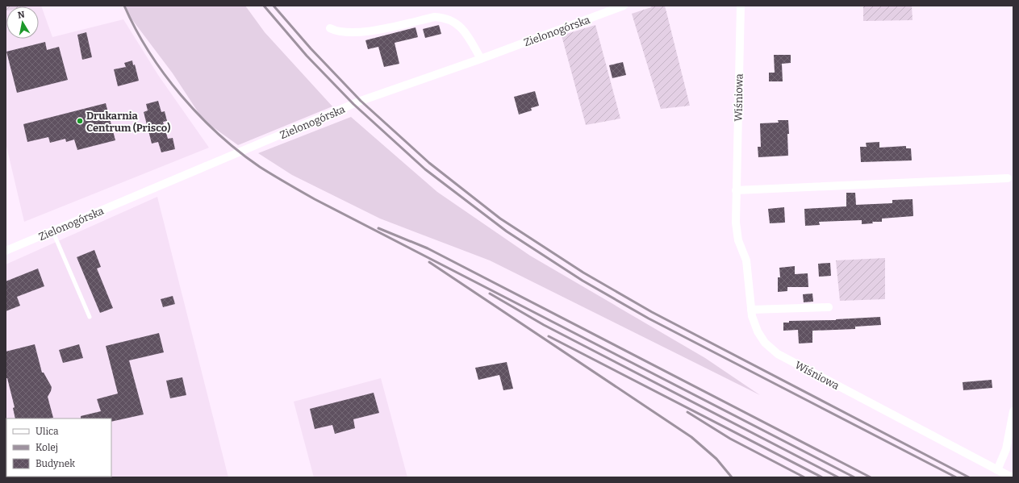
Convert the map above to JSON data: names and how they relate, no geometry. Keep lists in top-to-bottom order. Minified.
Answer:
{"streets":{"street":["Zielonogórska","Wiśniowa"]},"places":["Drukarnia Centrum (Prisco)"],"legend":["Ulica","Kolej","Budynek"],"north":"top"}
